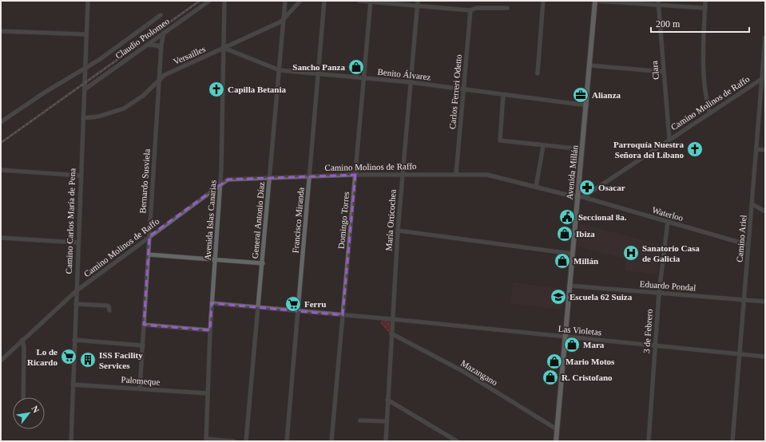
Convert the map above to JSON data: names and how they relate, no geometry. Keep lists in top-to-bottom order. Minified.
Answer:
{"streets":{"main road":["Avenida Millán"],"street":["Claudio Ptolomeo","Versailles","Clara","Benito Álvarez","Carlos Ferreri Odetto","Camino Molinos de Raffo","Bernardo Susviela","Waterloo","Avenida Islas Canarias","General Antonio Díaz","Francisco Miranda","Domingo Torres","María Orticochea","Camino Carlos María de Pena","Camino Ariel","Eduardo Pondal","Las Violetas","3 de Febrero","Mazangano","Palomeque"]},"crossings":[["Claudio Ptolomeo","Bernardo Susviela"],["Claudio Ptolomeo","Camino Carlos María de Pena"],["Versailles","Benito Álvarez"],["Versailles","Bernardo Susviela"],["Versailles","Avenida Islas Canarias"],["Versailles","General Antonio Díaz"],["Versailles","Camino Carlos María de Pena"],["Clara","Camino Molinos de Raffo"],["Benito Álvarez","Carlos Ferreri Odetto"],["Benito Álvarez","Avenida Millán"],["Benito Álvarez","Avenida Islas Canarias"],["Benito Álvarez","General Antonio Díaz"],["Benito Álvarez","Francisco Miranda"],["Benito Álvarez","Domingo Torres"],["Benito Álvarez","María Orticochea"],["Carlos Ferreri Odetto","Camino Molinos de Raffo"],["Camino Molinos de Raffo","Avenida Millán"],["Camino Molinos de Raffo","Bernardo Susviela"],["Camino Molinos de Raffo","Waterloo"],["Camino Molinos de Raffo","Avenida Islas Canarias"],["Camino Molinos de Raffo","General Antonio Díaz"],["Camino Molinos de Raffo","Francisco Miranda"],["Camino Molinos de Raffo","Domingo Torres"],["Camino Molinos de Raffo","María Orticochea"],["Camino Molinos de Raffo","Camino Carlos María de Pena"],["Camino Molinos de Raffo","Camino Ariel"],["Avenida Millán","Eduardo Pondal"],["Avenida Millán","Las Violetas"],["Avenida Millán","Mazangano"],["Bernardo Susviela","Palomeque"],["Waterloo","Camino Ariel"],["Waterloo","3 de Febrero"],["Avenida Islas Canarias","Palomeque"],["María Orticochea","Las Violetas"],["María Orticochea","Mazangano"],["Camino Carlos María de Pena","Palomeque"],["Camino Ariel","Eduardo Pondal"],["Camino Ariel","Las Violetas"],["Eduardo Pondal","3 de Febrero"],["Las Violetas","3 de Febrero"]],"places":{"shop":["Sancho Panza","Ibiza","Millán","Mara","Mario Motos","R. Cristofano"],"church":["Capilla Betania","Parroquía Nuestra Señora del Líbano"],"office":["Alianza"],"pharmacy":["Osacar"],"public building":["Seccional 8a."],"hospital":["Sanatorio Casa de Galicia"],"school or university":["Escuela 62 Suiza"],"supermarket":["Ferru","Lo de Ricardo"],"building":["ISS Facility Services"]},"scale_bar":"200 m","north":"top right"}
